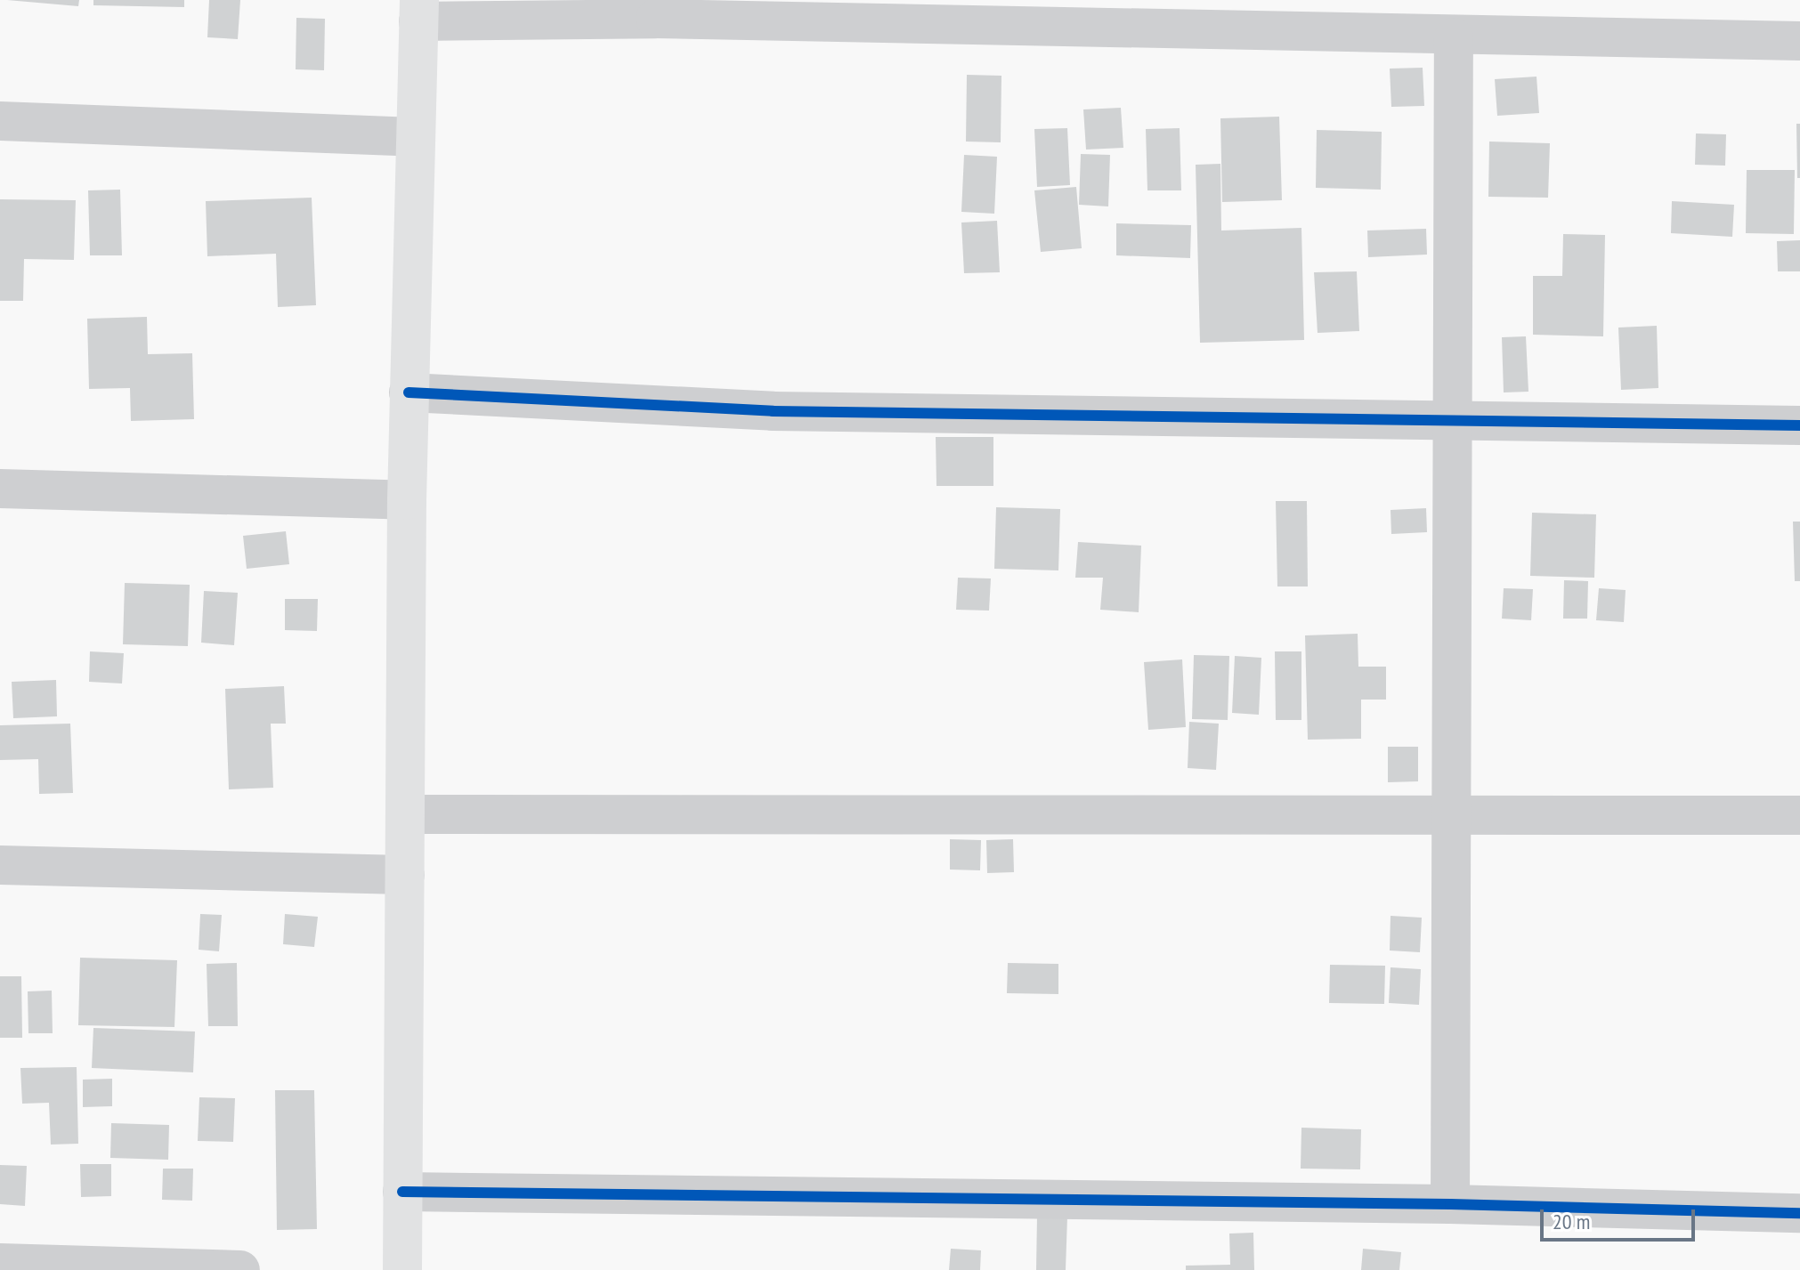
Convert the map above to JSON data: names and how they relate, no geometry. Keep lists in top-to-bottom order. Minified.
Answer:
{"scale_bar":"20 m"}
